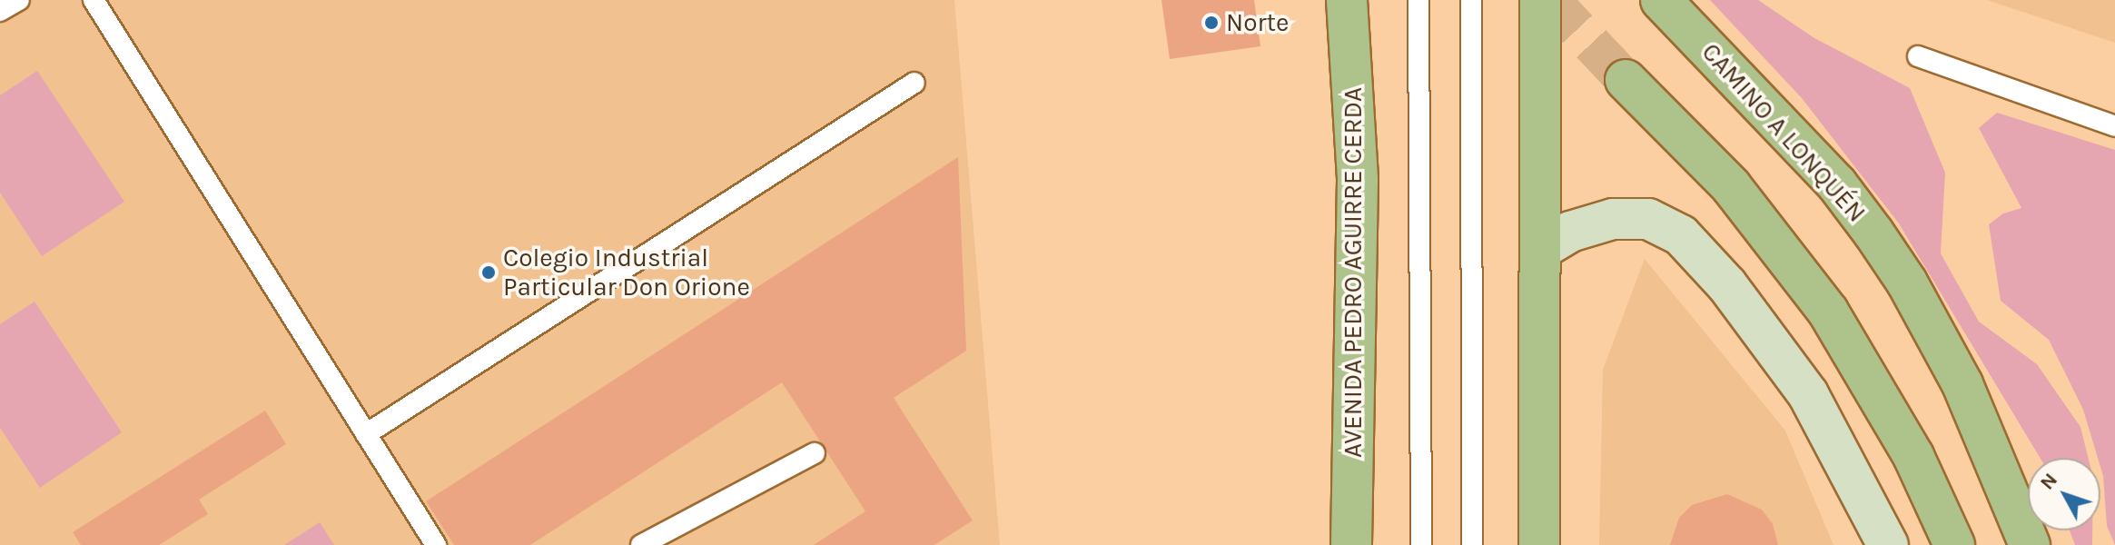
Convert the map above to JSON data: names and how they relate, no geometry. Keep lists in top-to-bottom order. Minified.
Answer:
{"streets":{"main road":["CAMINO A LONQUÉN","AVENIDA PEDRO AGUIRRE CERDA"]},"places":["Norte","Colegio Industrial Particular Don Orione"],"north":"top left"}
